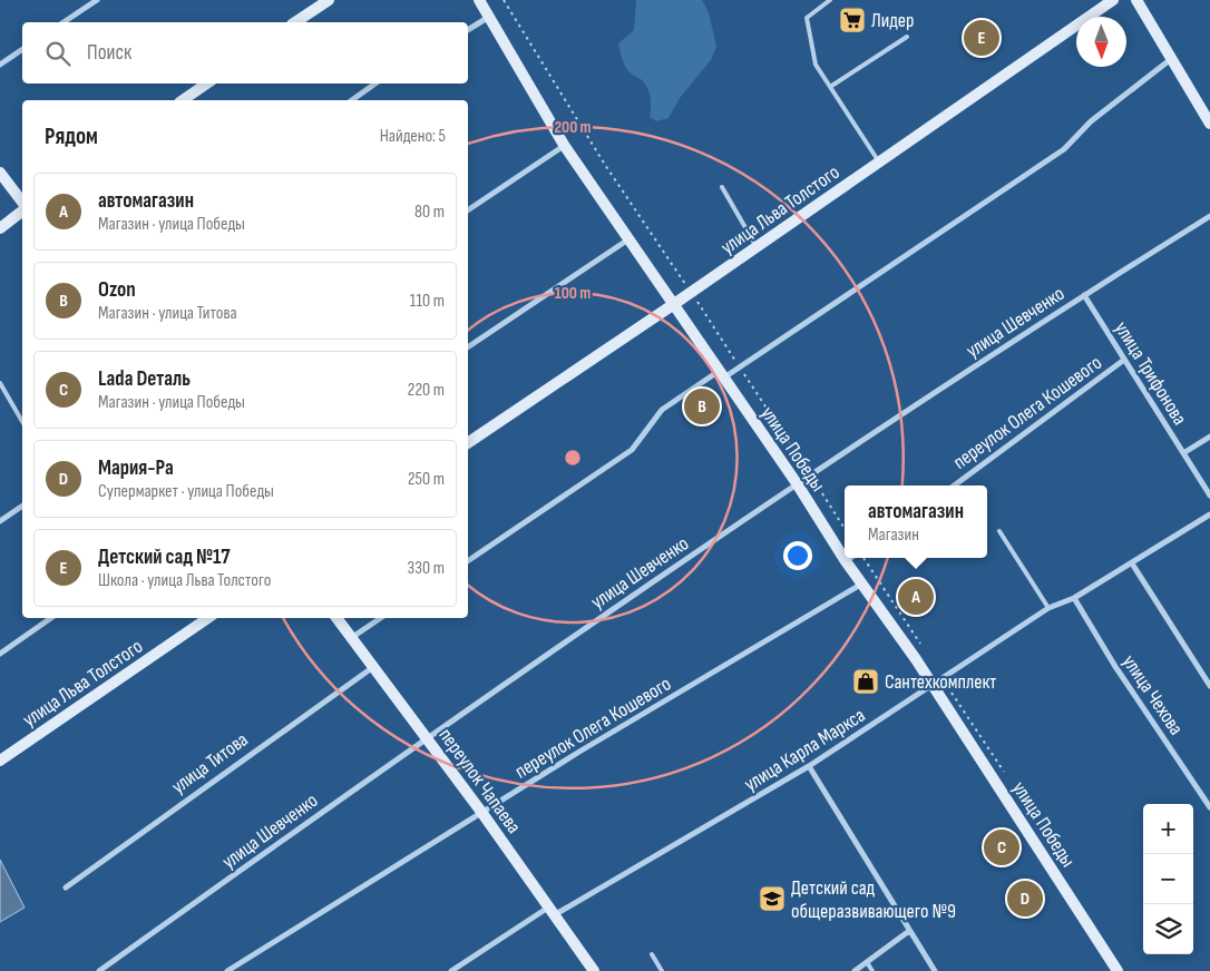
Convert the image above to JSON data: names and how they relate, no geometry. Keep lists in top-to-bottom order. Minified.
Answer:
{"streets":{"street":["улица Льва Толстого","улица Шевченко","улица Трифонова","переулок Олега Кошевого","улица Победы","улица Чехова","улица Карла Маркса","улица Титова","переулок Чапаева"]},"crossings":[["улица Льва Толстого","улица Победы"],["улица Шевченко","улица Трифонова"],["улица Шевченко","улица Победы"],["улица Шевченко","переулок Чапаева"],["улица Трифонова","переулок Олега Кошевого"],["переулок Олега Кошевого","улица Победы"],["переулок Олега Кошевого","переулок Чапаева"],["улица Победы","улица Карла Маркса"],["улица Чехова","улица Карла Маркса"],["улица Карла Маркса","переулок Чапаева"],["улица Титова","переулок Чапаева"]],"places":{"supermarket":["Лидер"],"shop":["Сантехкомплект"],"school or university":["Детский сад общеразвивающего №9"]},"north":"bottom","page":{"pins":["E","B","A","C","D"],"search":"Поиск","heading":["Рядом","Найдено: 5"],"list":[{"mark":"A","name":"автомагазин","note":"Магазин · улица Победы","value":"80 m"},{"mark":"B","name":"Ozon","note":"Магазин · улица Титова","value":"110 m"},{"mark":"C","name":"Lada Dеталь","note":"Магазин · улица Победы","value":"220 m"},{"mark":"D","name":"Мария-Ра","note":"Супермаркет · улица Победы","value":"250 m"},{"mark":"E","name":"Детский сад №17","note":"Школа · улица Льва Толстого","value":"330 m"}],"popup":["автомагазин","Магазин"],"map_buttons":["+","−"]},"rings":["200 m","100 m"]}
